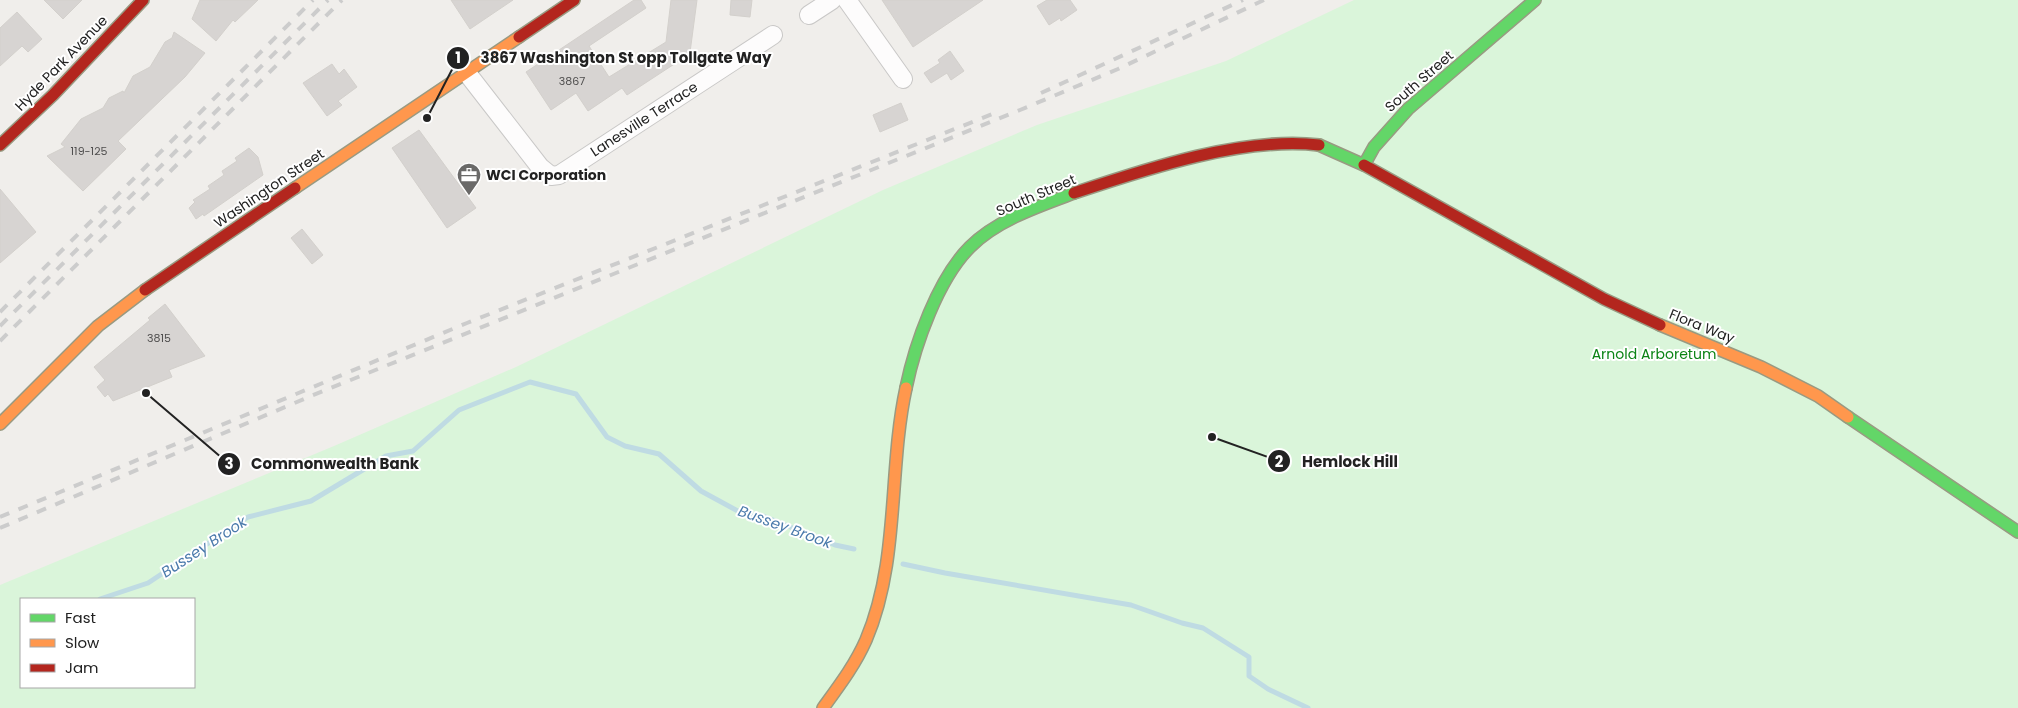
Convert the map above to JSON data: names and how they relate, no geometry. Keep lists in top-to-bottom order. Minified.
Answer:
{"streets":{"street":["Hyde Park Avenue","South Street","Lanesville Terrace","Washington Street","Flora Way"]},"crossings":[["South Street","Flora Way"],["Lanesville Terrace","Washington Street"]],"water":["Bussey Brook"],"parks":["Arnold Arboretum"],"places":{"other":["3867 Washington St opp Tollgate Way","Commonwealth Bank","Hemlock Hill"],"office":["WCI Corporation"]},"house_numbers":["3867","119-125","3815"],"legend":["Fast","Slow","Jam"]}
